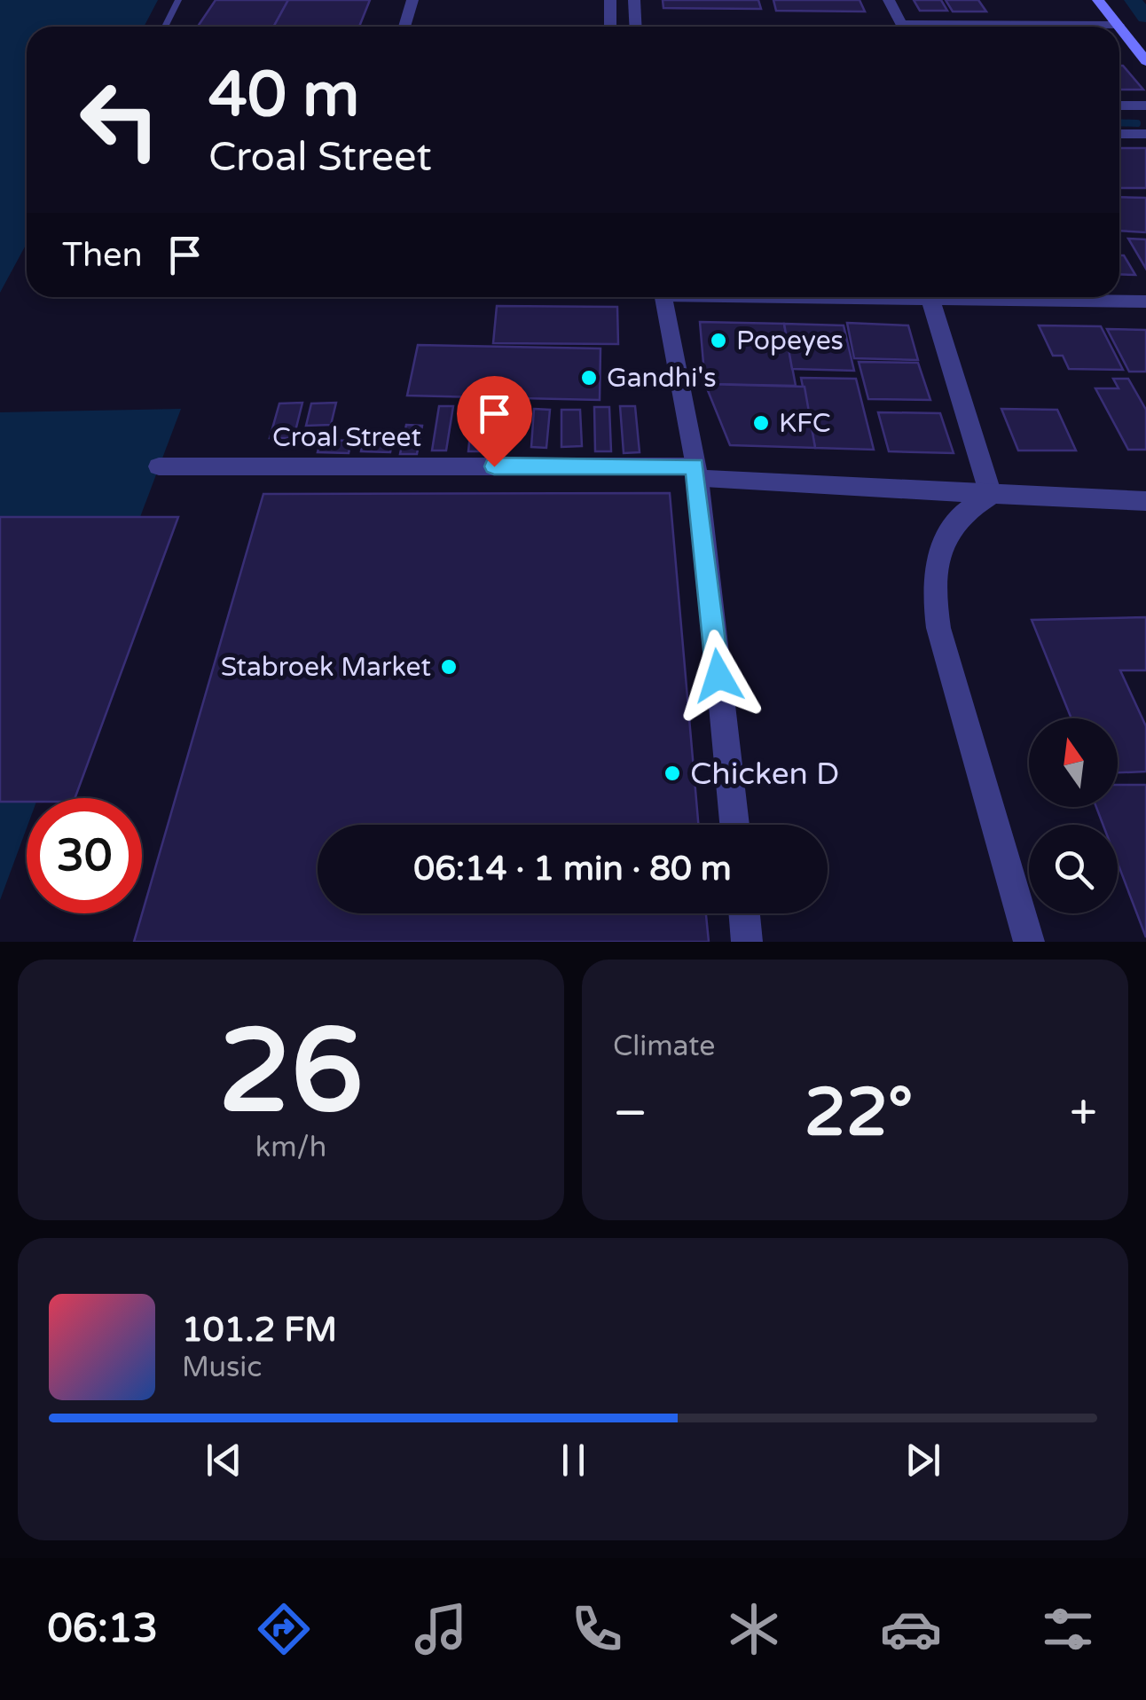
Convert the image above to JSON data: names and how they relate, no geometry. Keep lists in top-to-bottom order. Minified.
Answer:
{"streets":{"street":["Croal Street"]},"places":["Popeyes","Gandhi's","KFC","Stabroek Market","Chicken D"],"north":"top","page":{"turn":["40 m","Croal Street"],"then":"Then","limit":"30","trip":"06:14 · 1 min · 80 m","tile":[["26","km/h"],"Climate"],"heat":["−","22°","+"],"song":["101.2 FM","Music"],"tabs":"06:13"}}
